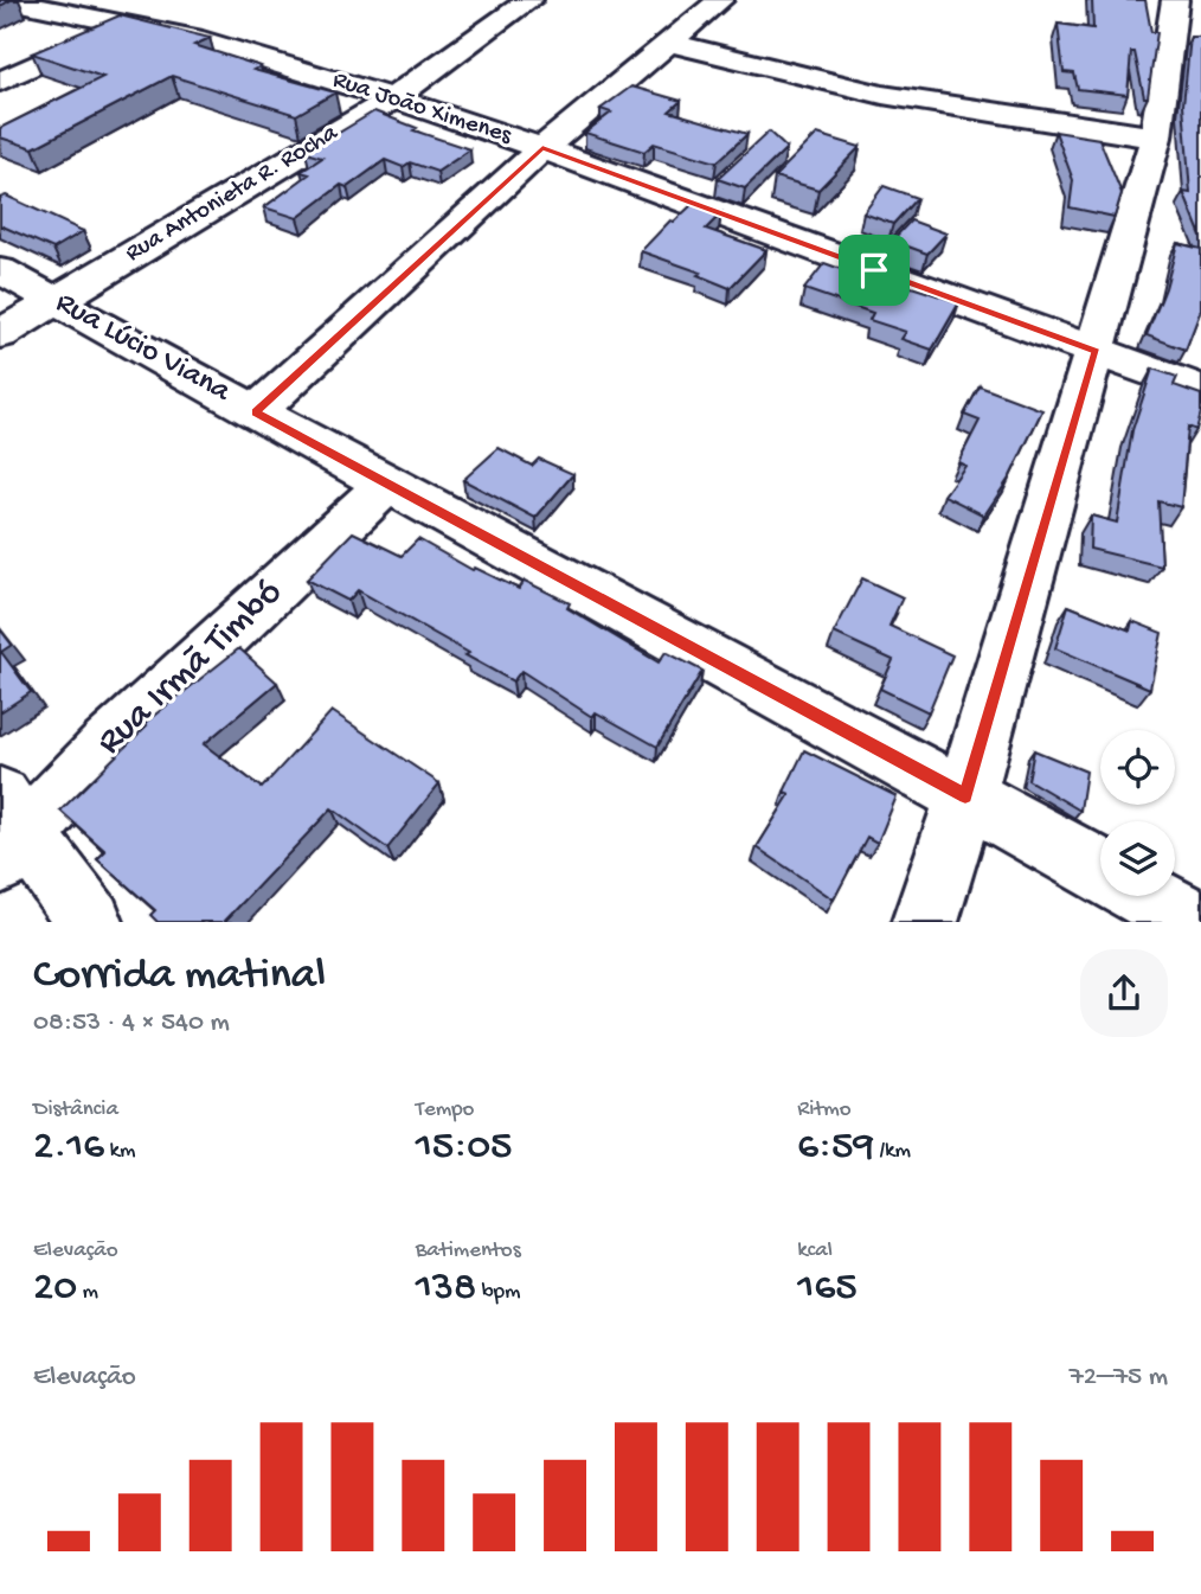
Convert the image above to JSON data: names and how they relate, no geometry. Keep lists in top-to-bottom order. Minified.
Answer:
{"streets":{"street":["Rua João Ximenes","Rua Antonieta R. Rocha","Rua Lúcio Viana","Rua Irmã Timbó"]},"crossings":[["Rua João Ximenes","Rua Antonieta R. Rocha"],["Rua Antonieta R. Rocha","Rua Lúcio Viana"],["Rua Lúcio Viana","Rua Irmã Timbó"]],"page":{"heading":["Corrida matinal","08:53 · 4 × 540 m"],"stats":[["Distância","2.16 km"],["Tempo","15:05"],["Ritmo","6:59 /km"],["Elevação","20 m"],["Batimentos","138 bpm"],["kcal","165"]],"chart":["Elevação","72–75 m"]}}
